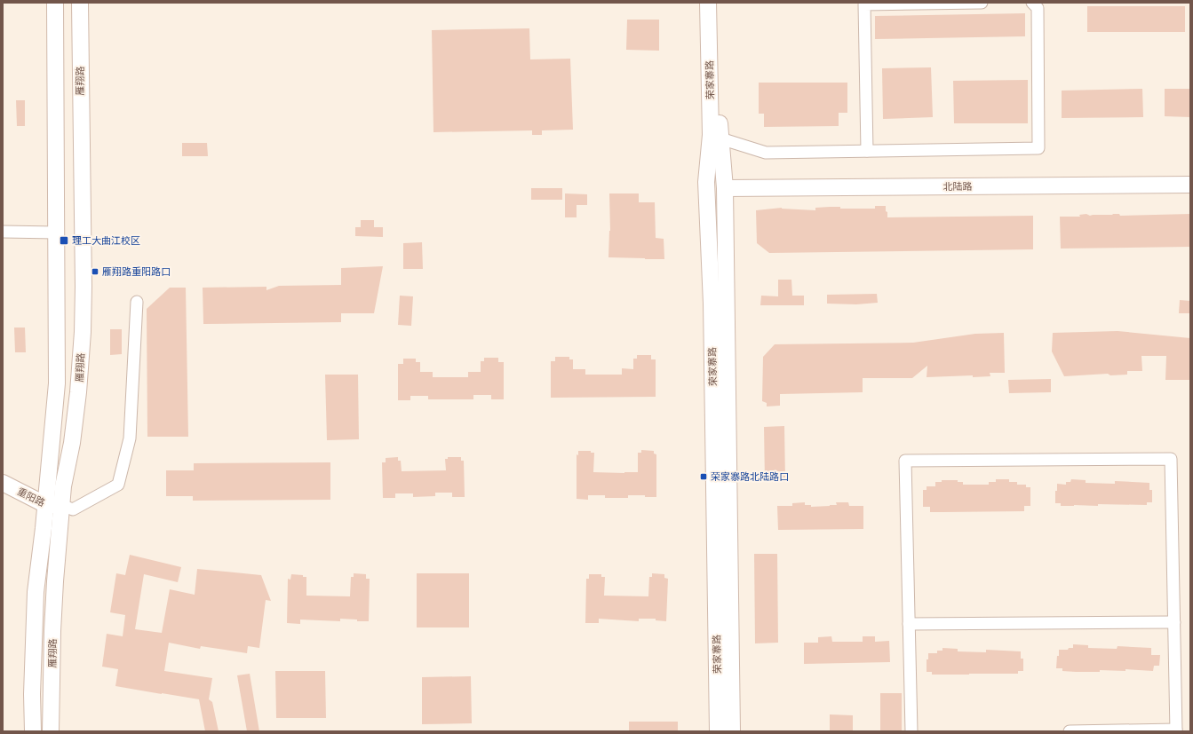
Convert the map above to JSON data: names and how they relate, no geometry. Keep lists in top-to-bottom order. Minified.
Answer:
{"streets":{"street":["荣家寨路","雁翔路","北陆路","重阳路"]},"crossings":[["荣家寨路","北陆路"],["雁翔路","重阳路"]],"places":{"transit":["理工大曲江校区","雁翔路重阳路口","荣家寨路北陆路口"]}}
